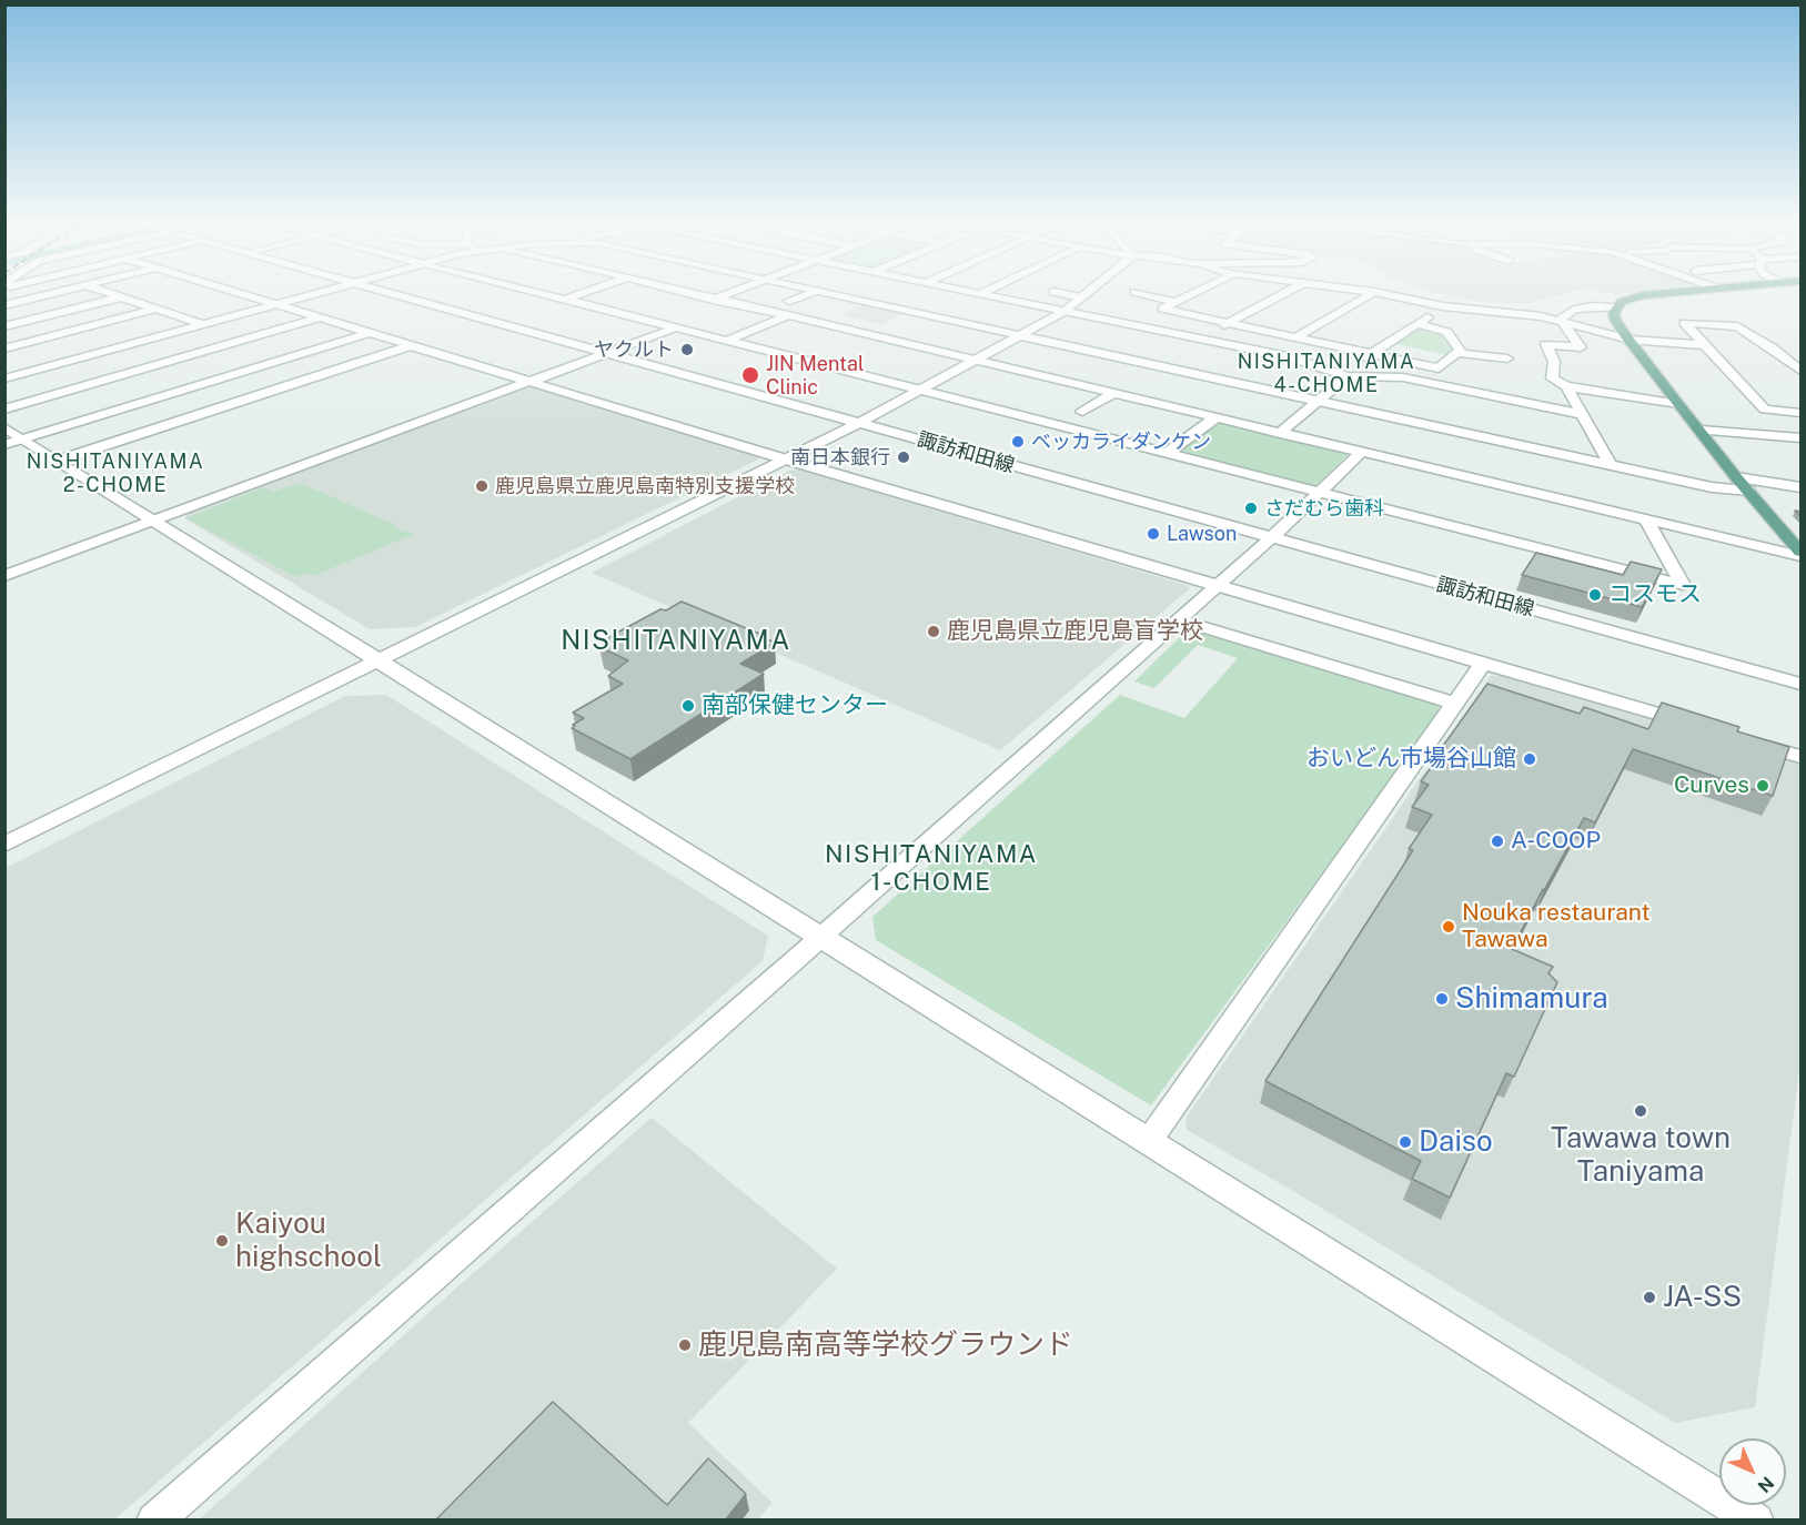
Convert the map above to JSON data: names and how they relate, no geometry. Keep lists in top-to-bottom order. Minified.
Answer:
{"streets":{"street":["諏訪和田線"]},"districts":["NISHITANIYAMA 4-CHOME","NISHITANIYAMA 2-CHOME","NISHITANIYAMA","NISHITANIYAMA 1-CHOME"],"places":["ヤクルト","JIN Mental Clinic","ベッカライダンケン","南日本銀行","鹿児島県立鹿児島南特別支援学校","さだむら歯科","Lawson","コスモス","鹿児島県立鹿児島盲学校","南部保健センター","おいどん市場谷山館","Curves","A-COOP","Nouka restaurant Tawawa","Shimamura","Tawawa town Taniyama","Daiso","Kaiyou highschool","JA-SS","鹿児島南高等学校グラウンド"],"north":"bottom right"}
